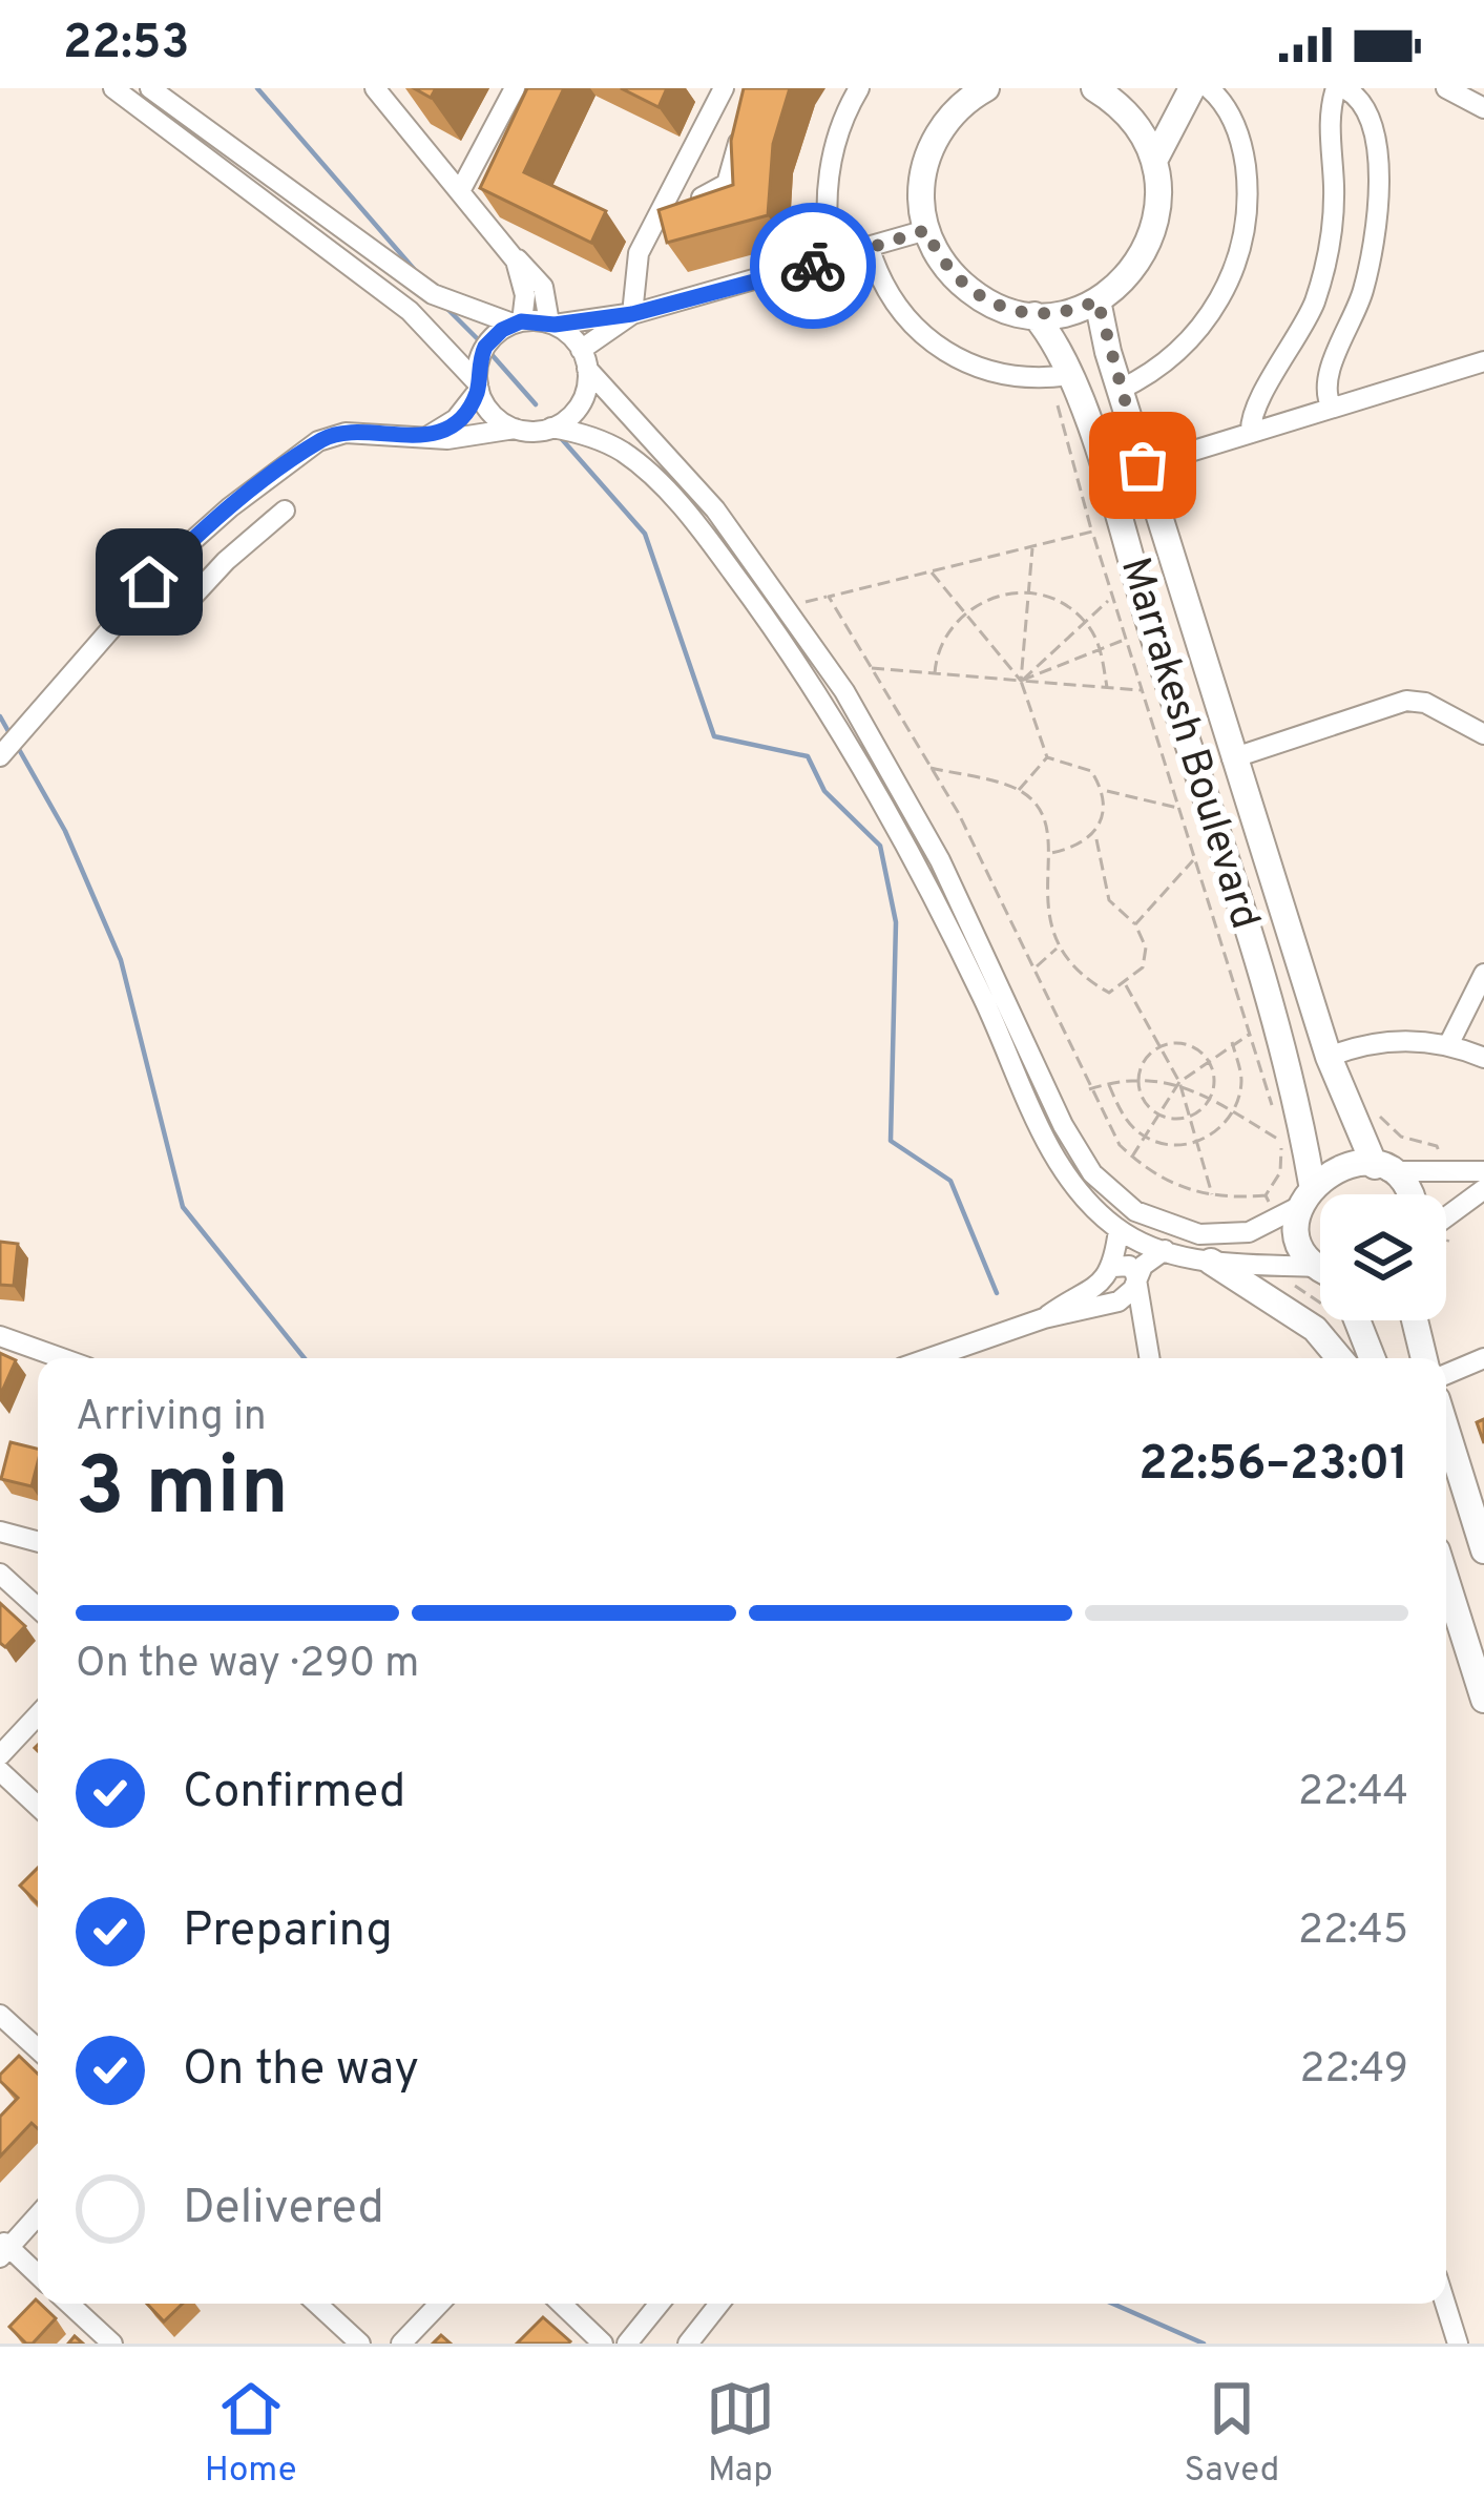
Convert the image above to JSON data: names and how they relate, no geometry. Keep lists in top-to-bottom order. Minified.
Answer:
{"streets":{"main road":["Marrakesh Boulevard"]},"page":{"status":"22:53","heading":["3 min","Arriving in","22:56–23:01"],"bar":"On the way · 290 m","list":[["Confirmed","22:44"],["Preparing","22:45"],["On the way","22:49"],"Delivered"],"tabs":["Home","Map","Saved"]}}
